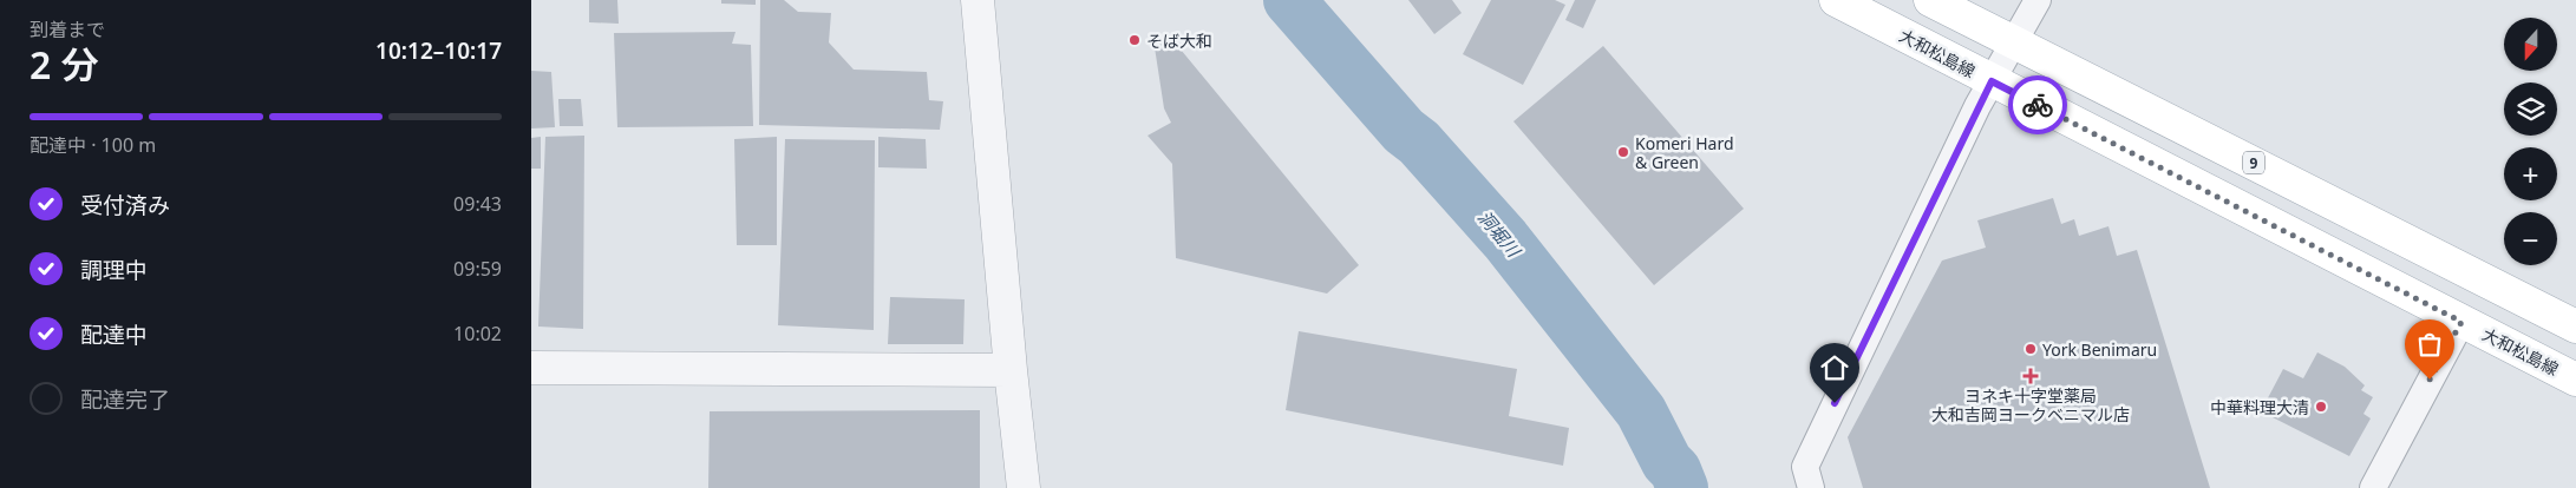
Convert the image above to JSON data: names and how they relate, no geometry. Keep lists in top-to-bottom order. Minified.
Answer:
{"streets":{"main road":["大和松島線","9"]},"water":["洞堀川"],"places":{"other":["そば大和","Komeri Hard & Green","York Benimaru","中華料理大清"],"health":["ヨネキ十字堂薬局 大和吉岡ヨークベニマル店"]},"north":"bottom","page":{"heading":["2 分","到着まで","10:12–10:17"],"map_buttons":["+","−"],"bar":"配達中 · 100 m","list":[["受付済み","09:43"],["調理中","09:59"],["配達中","10:02"],"配達完了"]}}
